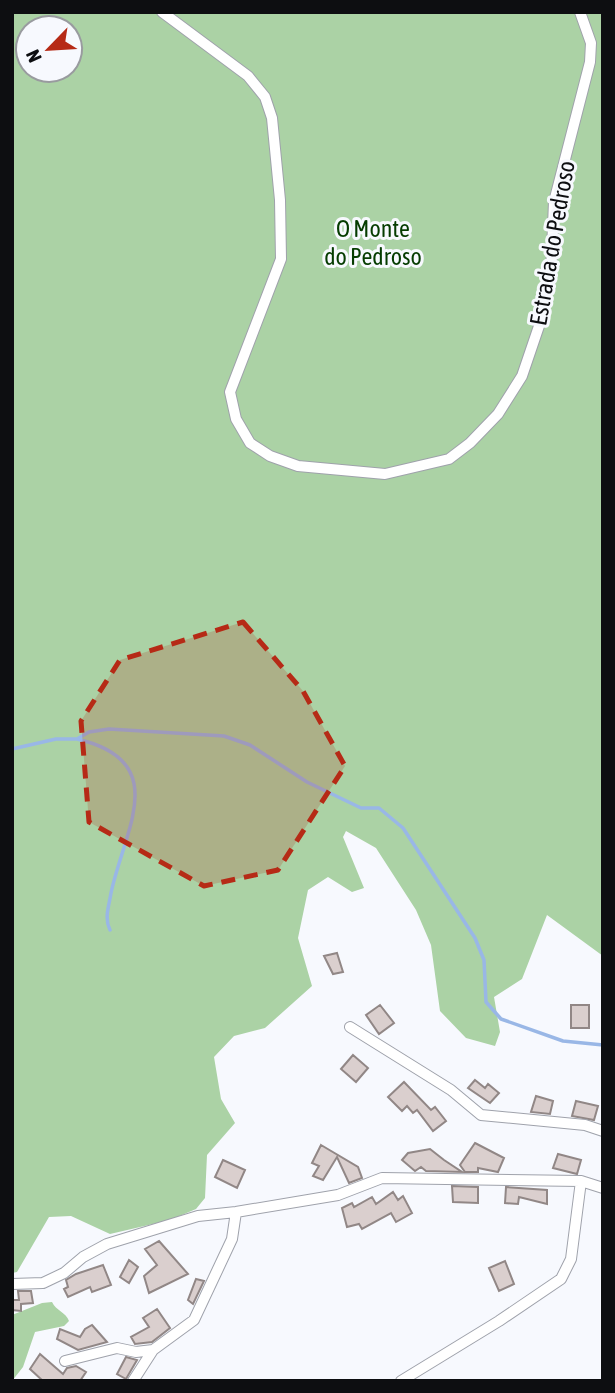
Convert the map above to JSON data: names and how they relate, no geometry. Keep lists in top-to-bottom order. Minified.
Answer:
{"streets":{"street":["Estrada do Pedroso"]},"parks":["O Monte do Pedroso"],"north":"bottom left"}
